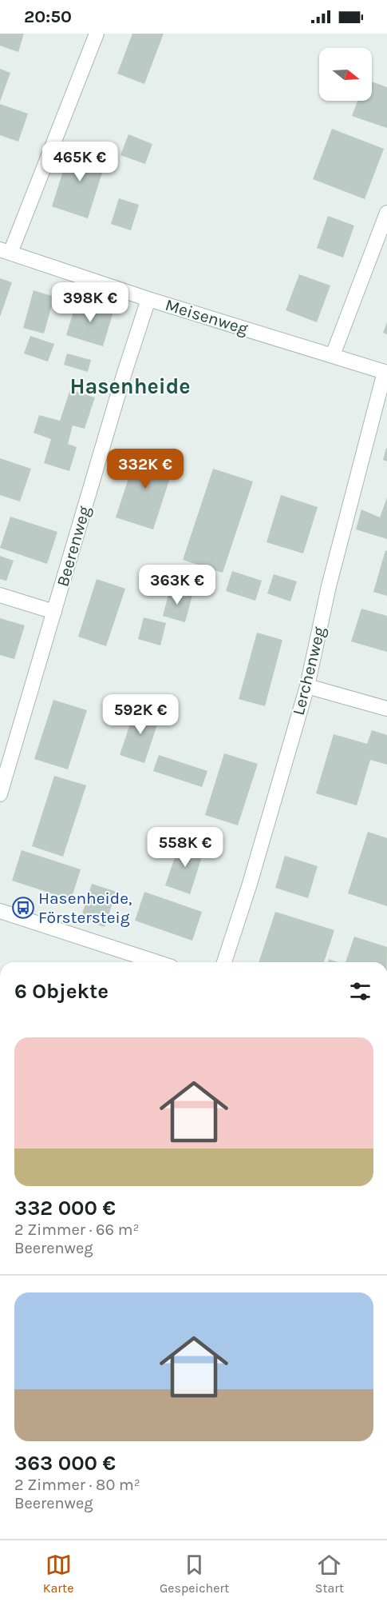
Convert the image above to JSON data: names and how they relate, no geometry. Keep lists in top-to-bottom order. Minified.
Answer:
{"streets":{"street":["Meisenweg","Beerenweg","Lerchenweg"]},"crossings":[["Meisenweg","Beerenweg"],["Meisenweg","Lerchenweg"]],"districts":["Hasenheide"],"places":{"bus stop":["Hasenheide, Förstersteig"]},"north":"right","page":{"status":"20:50","price":["465K €","398K €","332K €","363K €","592K €","558K €"],"heading":"6 Objekte","list":[{"name":"332 000 €","note":"2 Zimmer · 66 m² · Beerenweg"},{"name":"363 000 €","note":"2 Zimmer · 80 m² · Beerenweg"}],"tabs":["Karte","Gespeichert","Start"]}}
